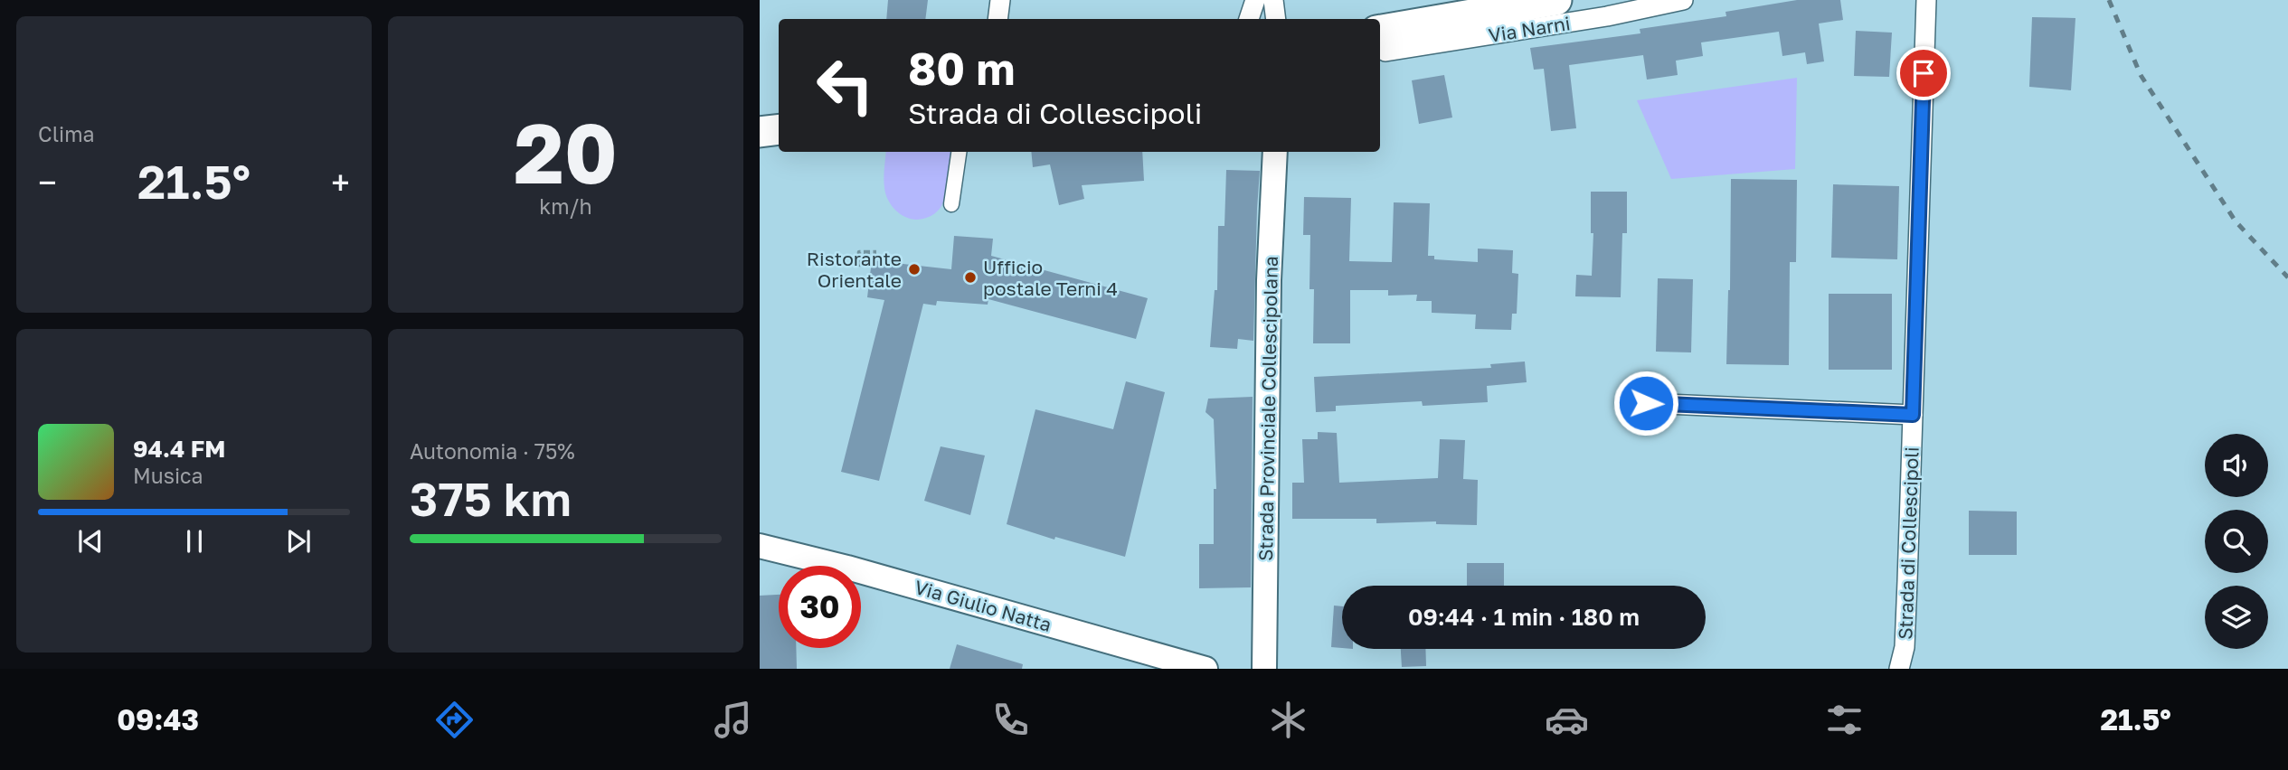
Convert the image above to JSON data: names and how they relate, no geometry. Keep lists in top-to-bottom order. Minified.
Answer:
{"streets":{"main road":["Via Narni"],"street":["Strada Provinciale Collescipolana","Strada di Collescipoli","Via Giulio Natta"]},"places":["Ristorante Orientale","Ufficio postale Terni 4"],"page":{"tile":["Clima",["20","km/h"],["Autonomia · 75%","375 km"]],"turn":["80 m","Strada di Collescipoli"],"heat":["−","21.5°","+"],"song":["94.4 FM","Musica"],"limit":"30","trip":"09:44 · 1 min · 180 m","tabs":["09:43","21.5°"]}}
